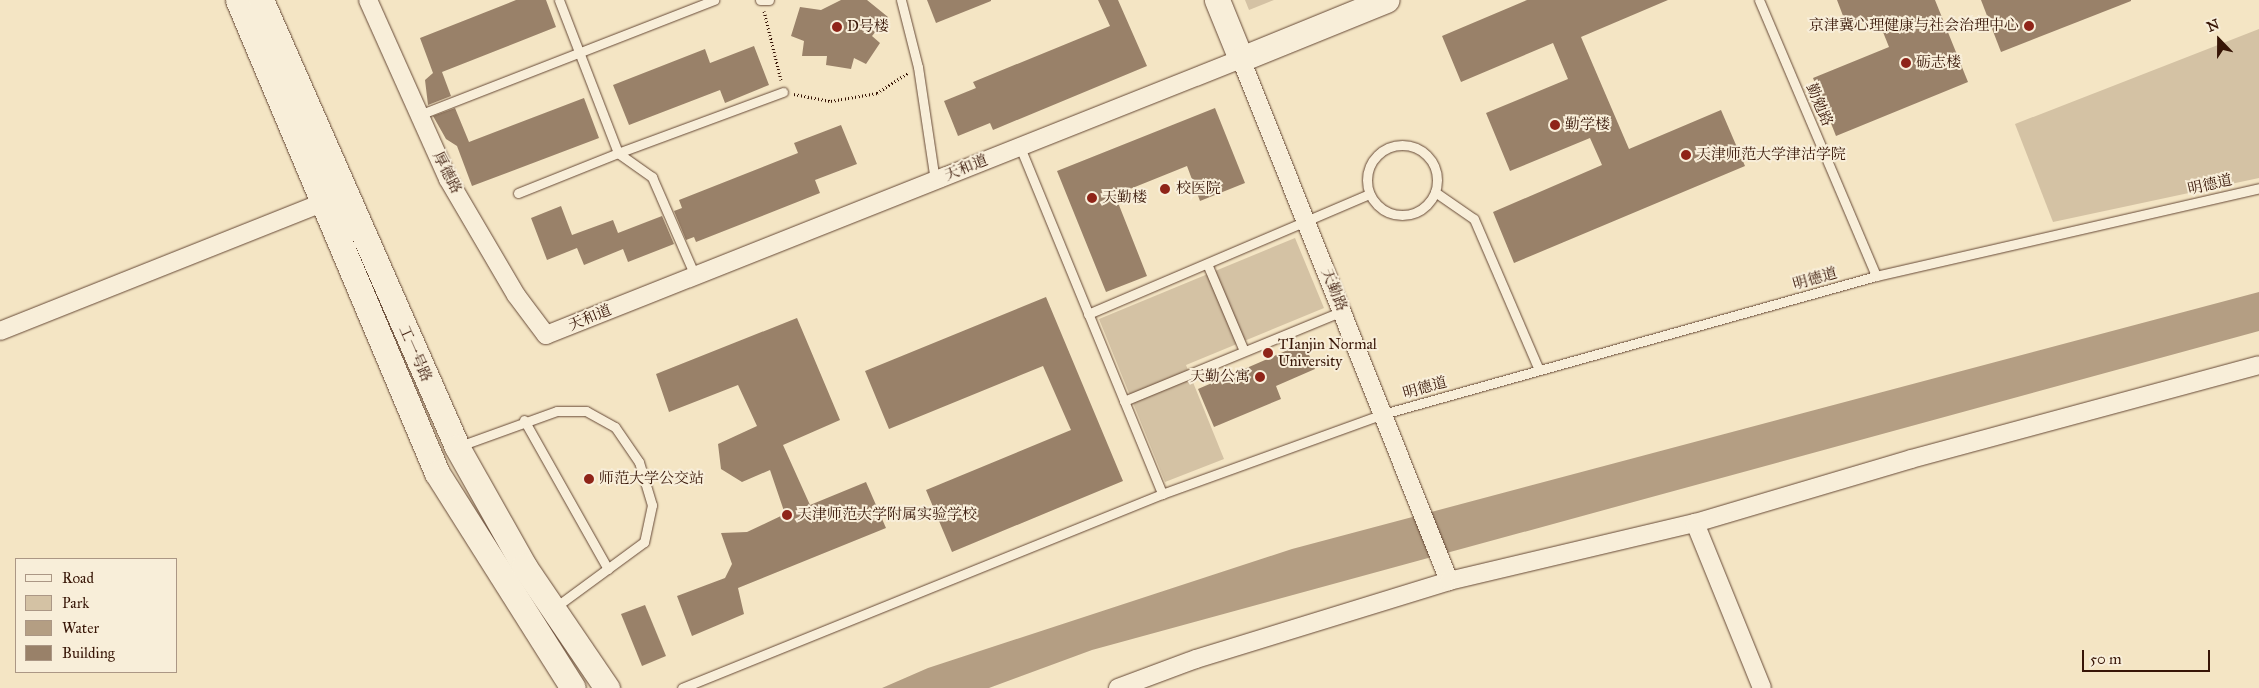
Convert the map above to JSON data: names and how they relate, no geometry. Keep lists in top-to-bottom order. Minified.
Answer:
{"streets":{"main road":["天和道","天勤路","工一号路"],"street":["厚德路"],"lane":["勤勉路","明德道"]},"crossings":[["勤勉路","明德道"],["天和道","厚德路"],["天和道","天勤路"],["明德道","天勤路"]],"places":["京津冀心理健康与社会治理中心","D号楼","砺志楼","勤学楼","天津师范大学津沽学院","校医院","天勤楼","TIanjin Normal University","天勤公寓","师范大学公交站","天津师范大学附属实验学校"],"legend":["Road","Park","Water","Building"],"scale_bar":"50 m","north":"top"}
